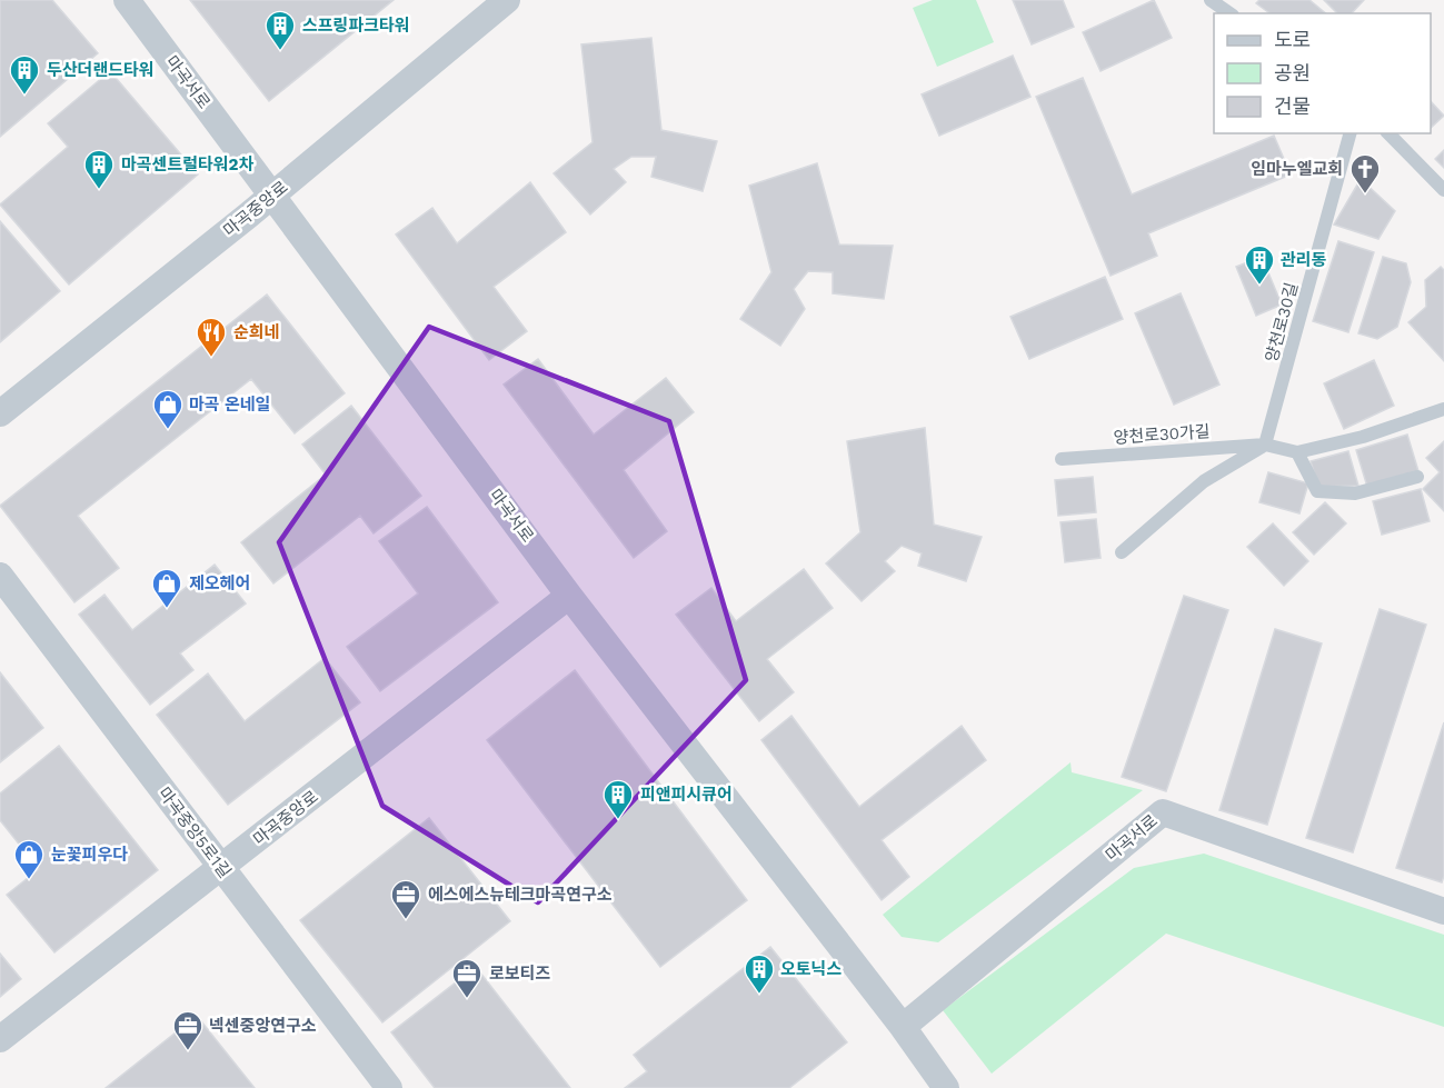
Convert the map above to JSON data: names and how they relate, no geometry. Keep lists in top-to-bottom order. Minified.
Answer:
{"streets":{"street":["마곡서로","마곡중앙로","마곡중앙5로1길"],"lane":["양천로30길","양천로30가길"]},"crossings":[["마곡서로","마곡중앙로"],["마곡중앙로","마곡중앙5로1길"],["양천로30길","양천로30가길"]],"places":{"building":["스프링파크타워","두산더랜드타워","마곡센트럴타워2차","관리동","피앤피시큐어","오토닉스"],"church":["임마누엘교회"],"restaurant":["순희네"],"shop":["마곡 온네일","제오헤어","눈꽃피우다"],"office":["에스에스뉴테크마곡연구소","로보티즈","넥센중앙연구소"]},"legend":["도로","공원","건물"]}
